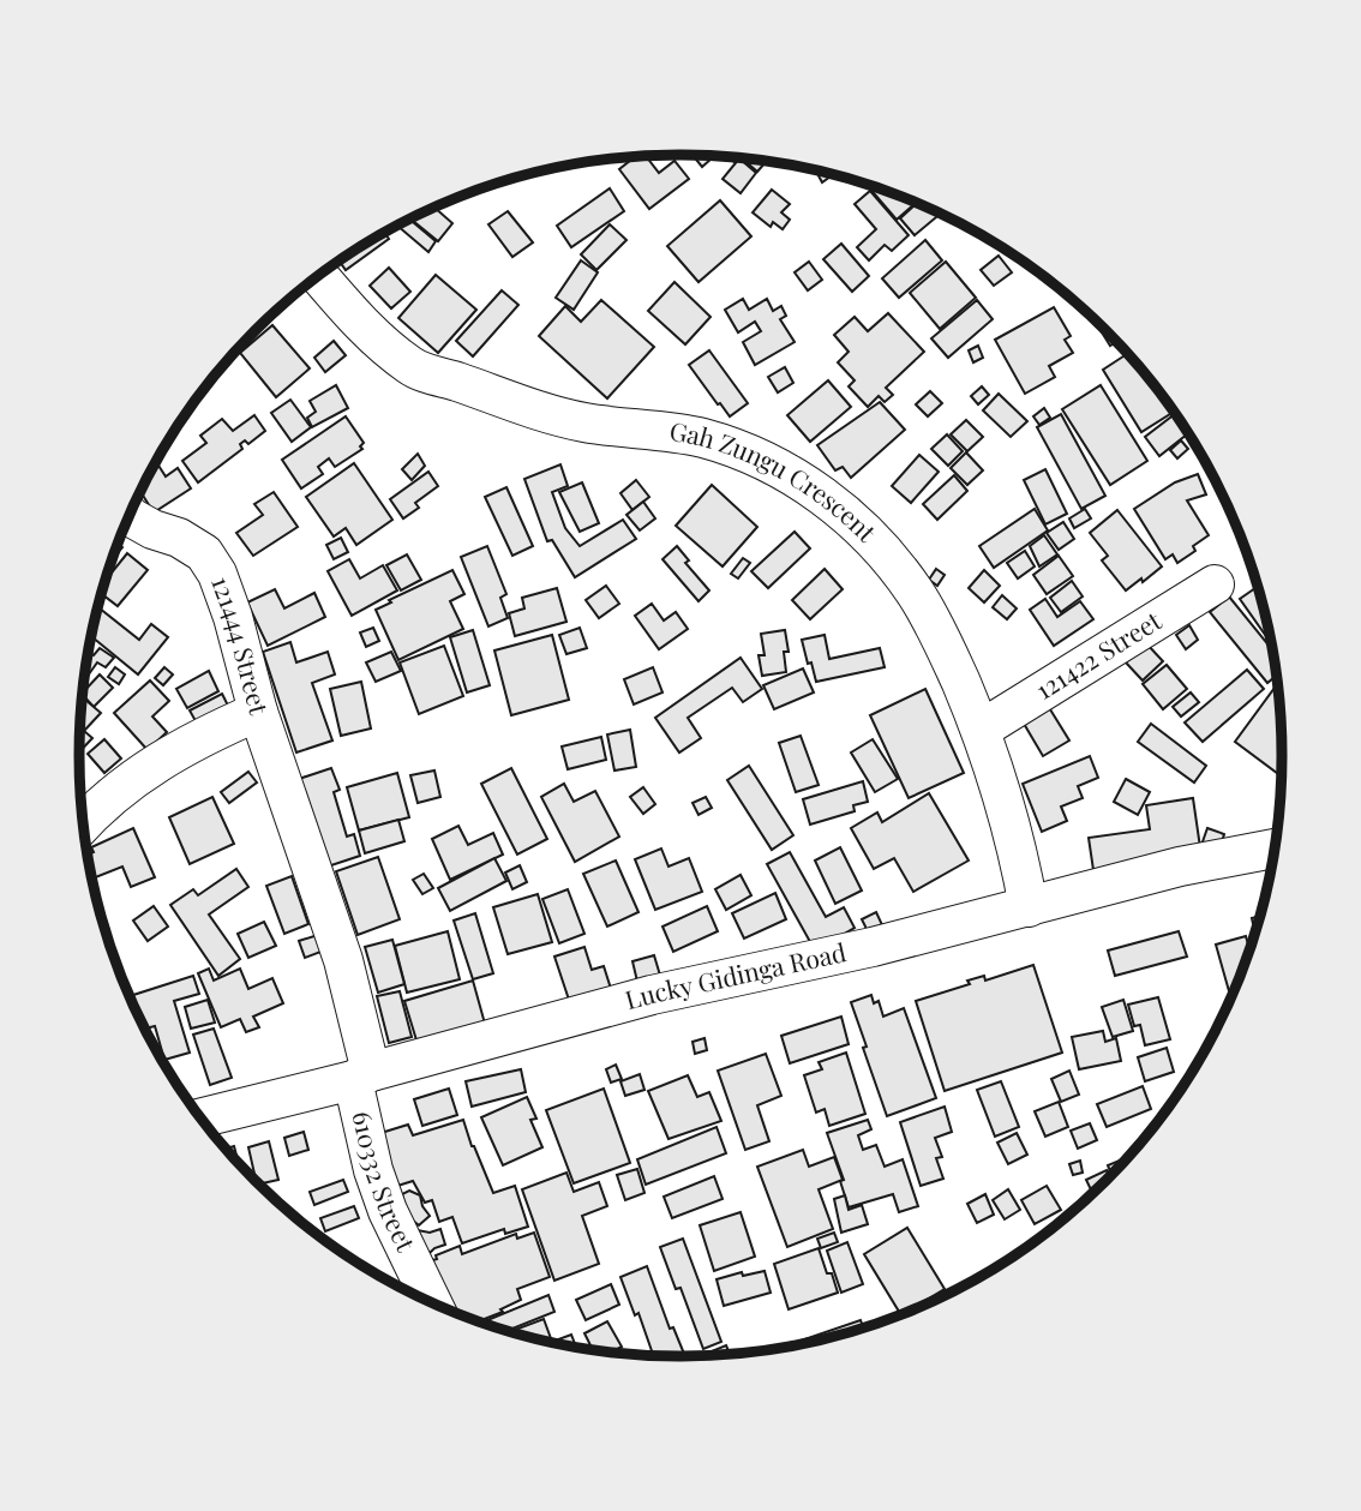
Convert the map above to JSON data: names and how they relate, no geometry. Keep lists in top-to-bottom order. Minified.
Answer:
{"streets":{"street":["Gah Zungu Crescent","121444 Street","121422 Street","Lucky Gidinga Road","610332 Street"]},"crossings":[["Gah Zungu Crescent","121422 Street"],["Gah Zungu Crescent","Lucky Gidinga Road"],["121444 Street","Lucky Gidinga Road"],["121444 Street","610332 Street"],["Lucky Gidinga Road","610332 Street"]]}
